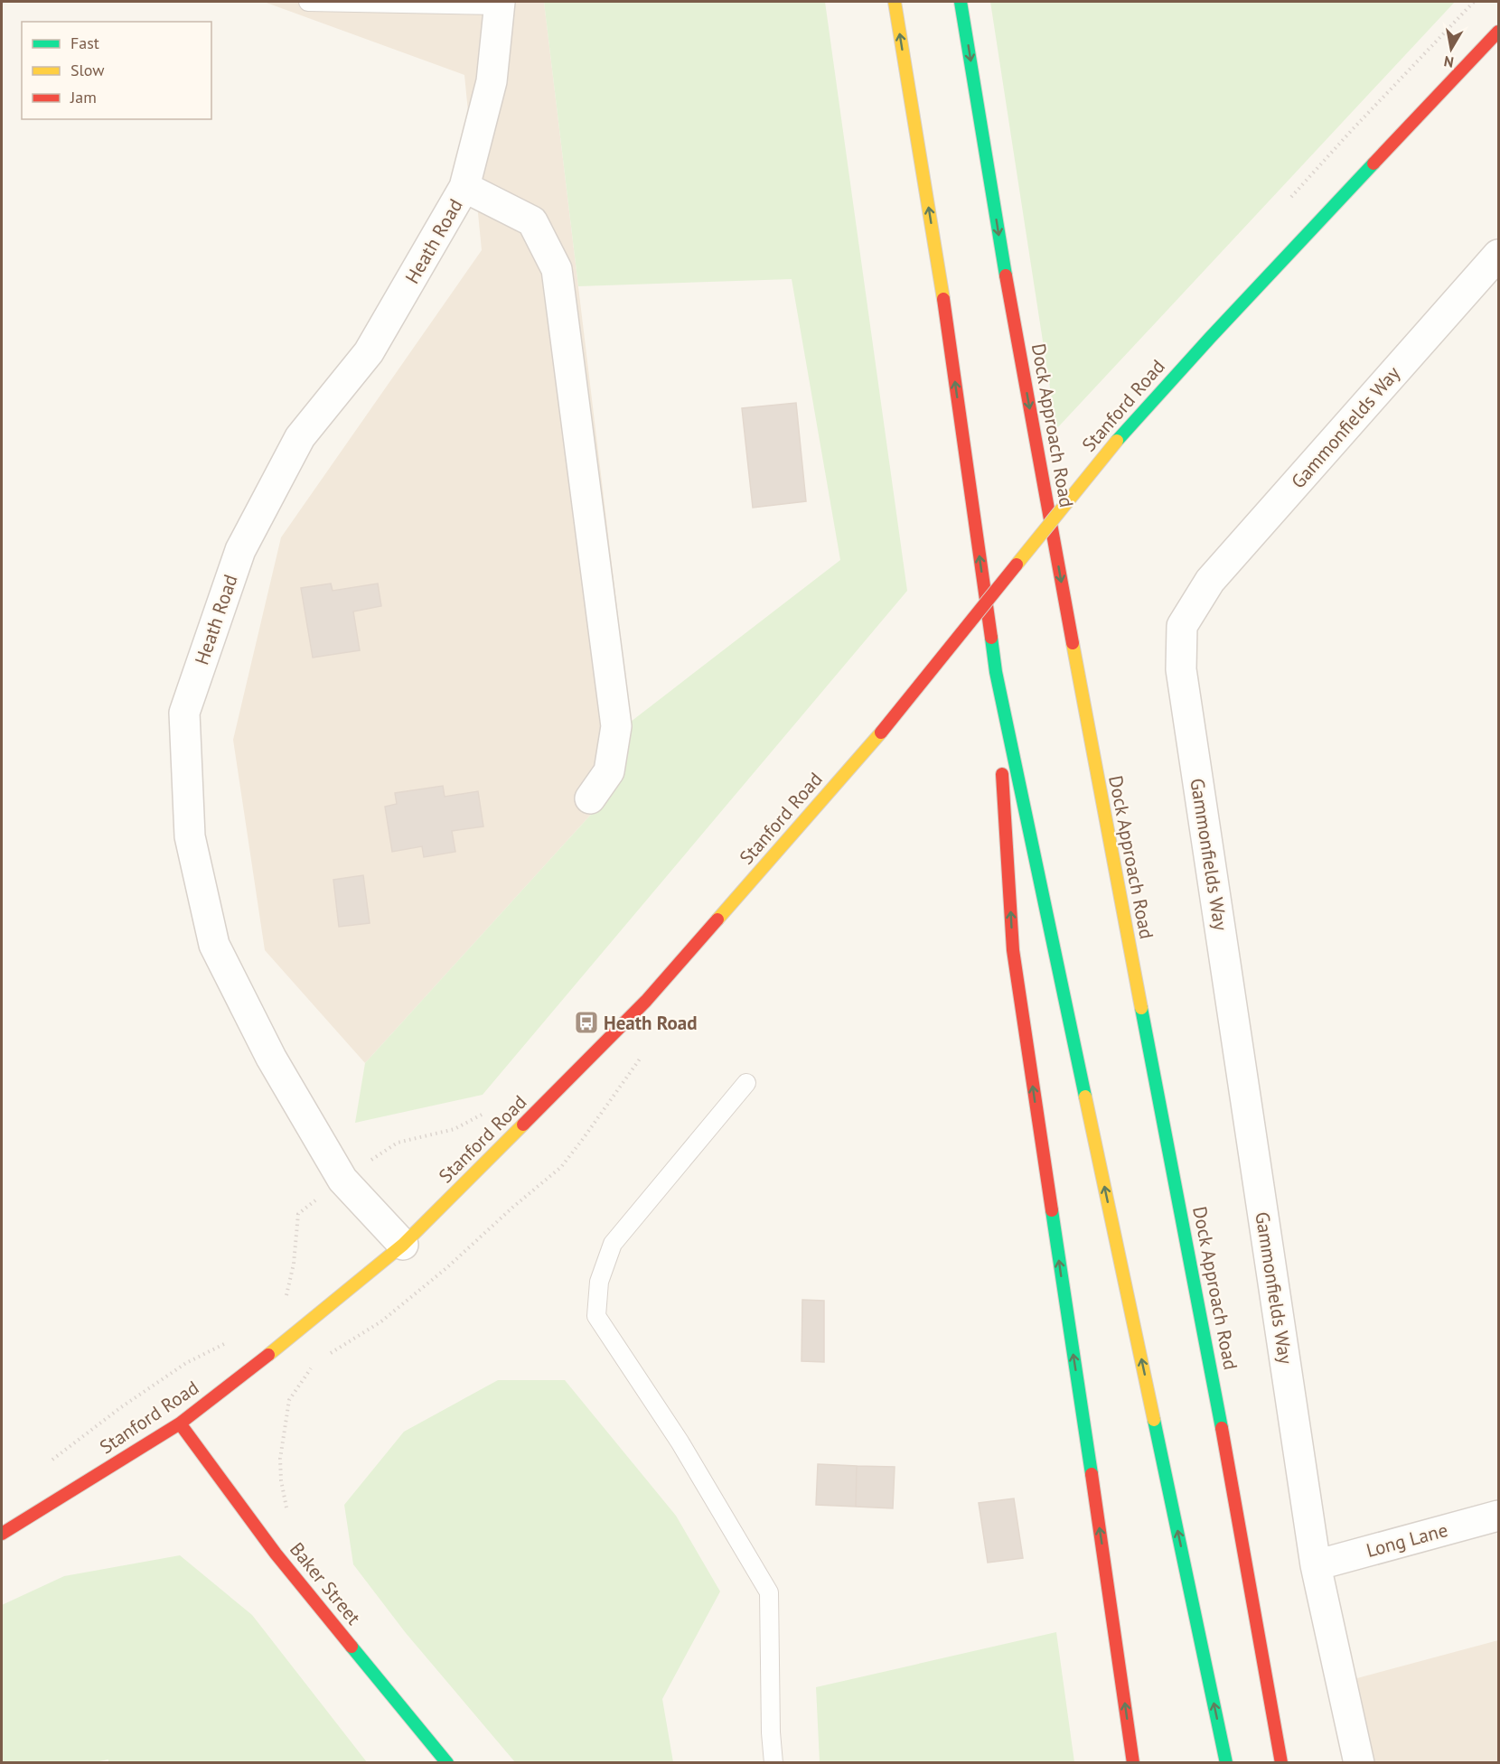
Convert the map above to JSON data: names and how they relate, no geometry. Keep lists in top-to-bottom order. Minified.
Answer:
{"streets":{"main road":["Stanford Road","Dock Approach Road","Baker Street"],"street":["Heath Road","Gammonfields Way","Long Lane"]},"crossings":[["Heath Road","Stanford Road"],["Stanford Road","Baker Street"],["Gammonfields Way","Long Lane"]],"places":{"bus stop":["Heath Road"]},"legend":["Fast","Slow","Jam"],"north":"bottom"}
